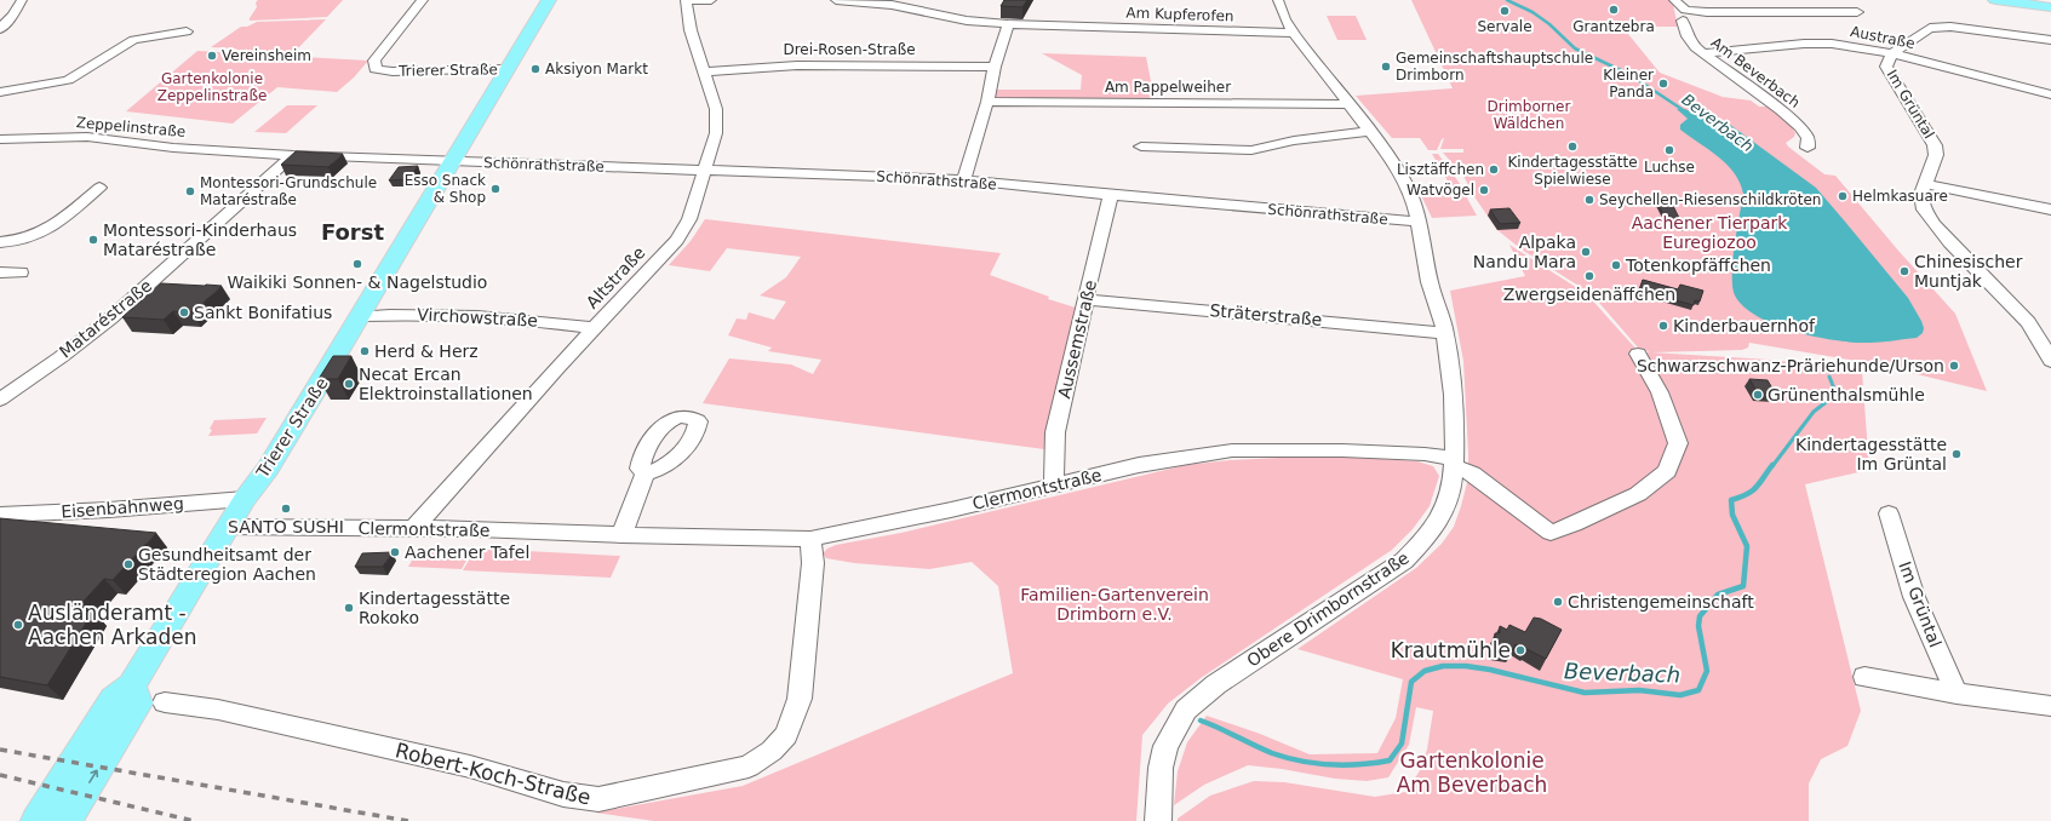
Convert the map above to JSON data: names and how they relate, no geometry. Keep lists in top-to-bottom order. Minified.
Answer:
{"streets":{"main road":["Trierer Straße"],"street":["Am Kupferofen","Austraße","Drei-Rosen-Straße","Am Beverbach","Am Pappelweiher","Im Grüntal","Zeppelinstraße","Schönrathstraße","Altstraße","Sträterstraße","Virchowstraße","Mataréstraße","Aussemstraße","Clermontstraße","Eisenbahnweg","Obere Drimbornstraße","Robert-Koch-Straße"]},"crossings":[["Am Kupferofen","Obere Drimbornstraße"],["Austraße","Am Beverbach"],["Austraße","Im Grüntal"],["Drei-Rosen-Straße","Altstraße"],["Trierer Straße","Zeppelinstraße"],["Trierer Straße","Schönrathstraße"],["Trierer Straße","Virchowstraße"],["Trierer Straße","Clermontstraße"],["Trierer Straße","Eisenbahnweg"],["Am Pappelweiher","Obere Drimbornstraße"],["Zeppelinstraße","Schönrathstraße"],["Zeppelinstraße","Mataréstraße"],["Schönrathstraße","Altstraße"],["Schönrathstraße","Aussemstraße"],["Schönrathstraße","Obere Drimbornstraße"],["Altstraße","Virchowstraße"],["Altstraße","Clermontstraße"],["Sträterstraße","Aussemstraße"],["Sträterstraße","Obere Drimbornstraße"],["Aussemstraße","Clermontstraße"],["Clermontstraße","Obere Drimbornstraße"],["Clermontstraße","Robert-Koch-Straße"]],"districts":["Forst"],"water":["Beverbach"],"parks":["Gartenkolonie Zeppelinstraße","Drimborner Wäldchen","Aachener Tierpark Euregiozoo","Familien-Gartenverein Drimborn e.V.","Gartenkolonie Am Beverbach"],"places":["Grantzebra","Servale","Vereinsheim","Gemeinschaftshauptschule Drimborn","Aksiyon Markt","Kleiner Panda","Kindertagesstätte Spielwiese","Luchse","Lisztäffchen","Esso Snack & Shop","Watvögel","Montessori-Grundschule Mataréstraße","Helmkasuare","Seychellen-Riesenschildkröten","Montessori-Kinderhaus Mataréstraße","Alpaka Nandu Mara","Waikiki Sonnen- & Nagelstudio","Totenkopfäffchen","Chinesischer Muntjak","Zwergseidenäffchen","Sankt Bonifatius","Kinderbauernhof","Herd & Herz","Schwarzschwanz-Präriehunde/Urson","Necat Ercan Elektroinstallationen","Grünenthalsmühle","Kindertagesstätte Im Grüntal","SANTO SUSHI","Aachener Tafel","Gesundheitsamt der Städteregion Aachen","Christengemeinschaft","Kindertagesstätte Rokoko","Ausländeramt - Aachen Arkaden","Krautmühle"]}
